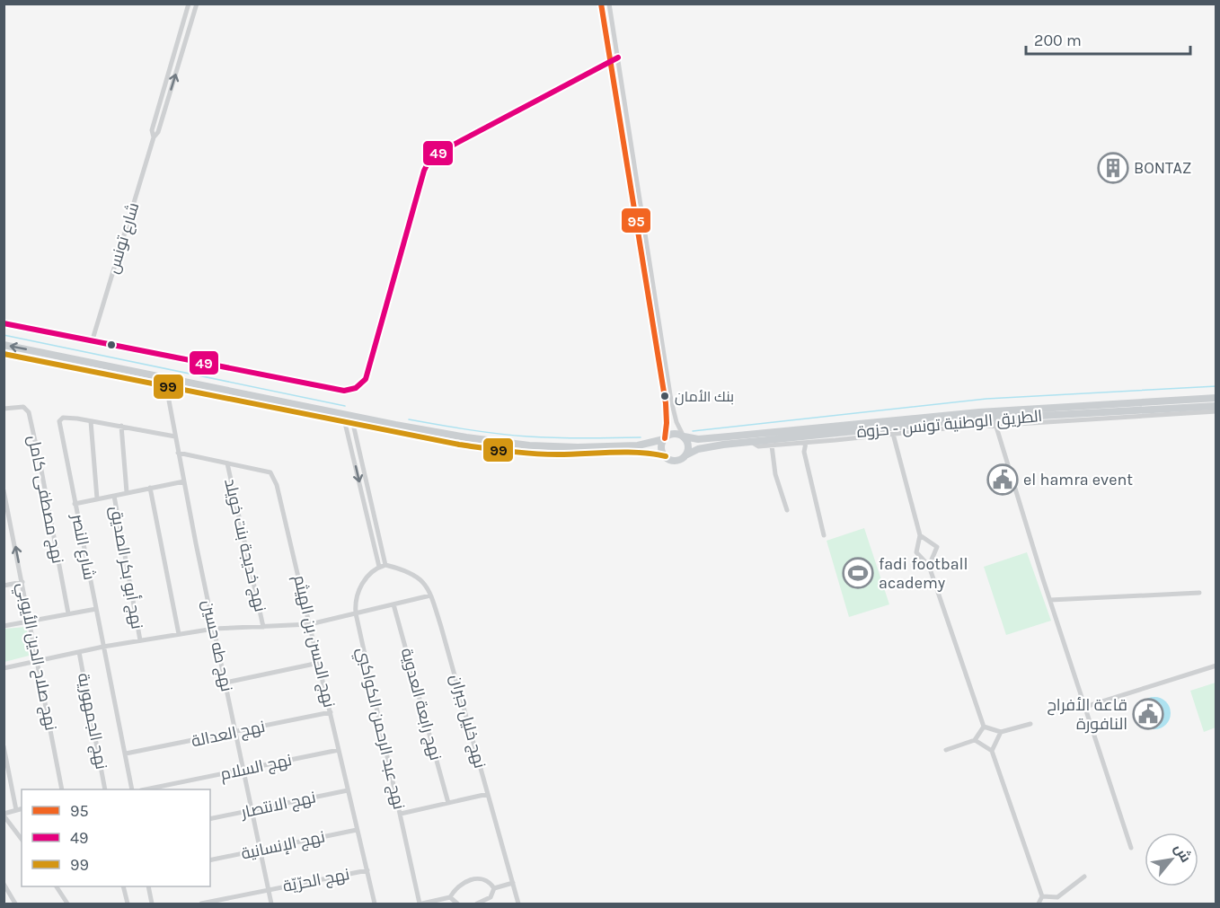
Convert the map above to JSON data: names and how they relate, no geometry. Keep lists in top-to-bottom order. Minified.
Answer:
{"streets":{"main road":["الطريق الوطنية تونس - حزوة"],"street":["شارع تونس","نهج مصطفى كامل","نهج خديجة بنت خويلد","شارع النصر","نهج أبو بكر الصديق","نهج الحسن بن الهيثم","نهج طه حسين","نهج صلاح الدين الأيوبي","نهج رابعة العدوية","نهج الجمهورية","نهج خليل جبران","نهج عبد الرحمن الكواكبي","نهج العدالة","نهج السلام","نهج الانتصار","نهج الإنسانية","نهج الحرّيّة"]},"crossings":[["نهج خديجة بنت خويلد","نهج الحسن بن الهيثم"],["شارع النصر","نهج طه حسين"],["شارع النصر","نهج العدالة"],["نهج الحسن بن الهيثم","نهج طه حسين"],["نهج الحسن بن الهيثم","نهج العدالة"],["نهج الحسن بن الهيثم","نهج السلام"],["نهج الحسن بن الهيثم","نهج الانتصار"],["نهج الحسن بن الهيثم","نهج الإنسانية"],["نهج الحسن بن الهيثم","نهج الحرّيّة"],["نهج طه حسين","نهج العدالة"],["نهج طه حسين","نهج السلام"],["نهج طه حسين","نهج الانتصار"],["نهج طه حسين","نهج الإنسانية"],["نهج طه حسين","نهج الحرّيّة"]],"places":{"building":["BONTAZ"],"other":["بنك الأمان"],"public building":["el hamra event","قاعة الأفراح النافورة"],"sports":["fadi football academy"]},"lines":["transit line 95","transit line 49","transit line 99"],"legend":["95","49","99"],"scale_bar":"200 m","north":"top right"}
